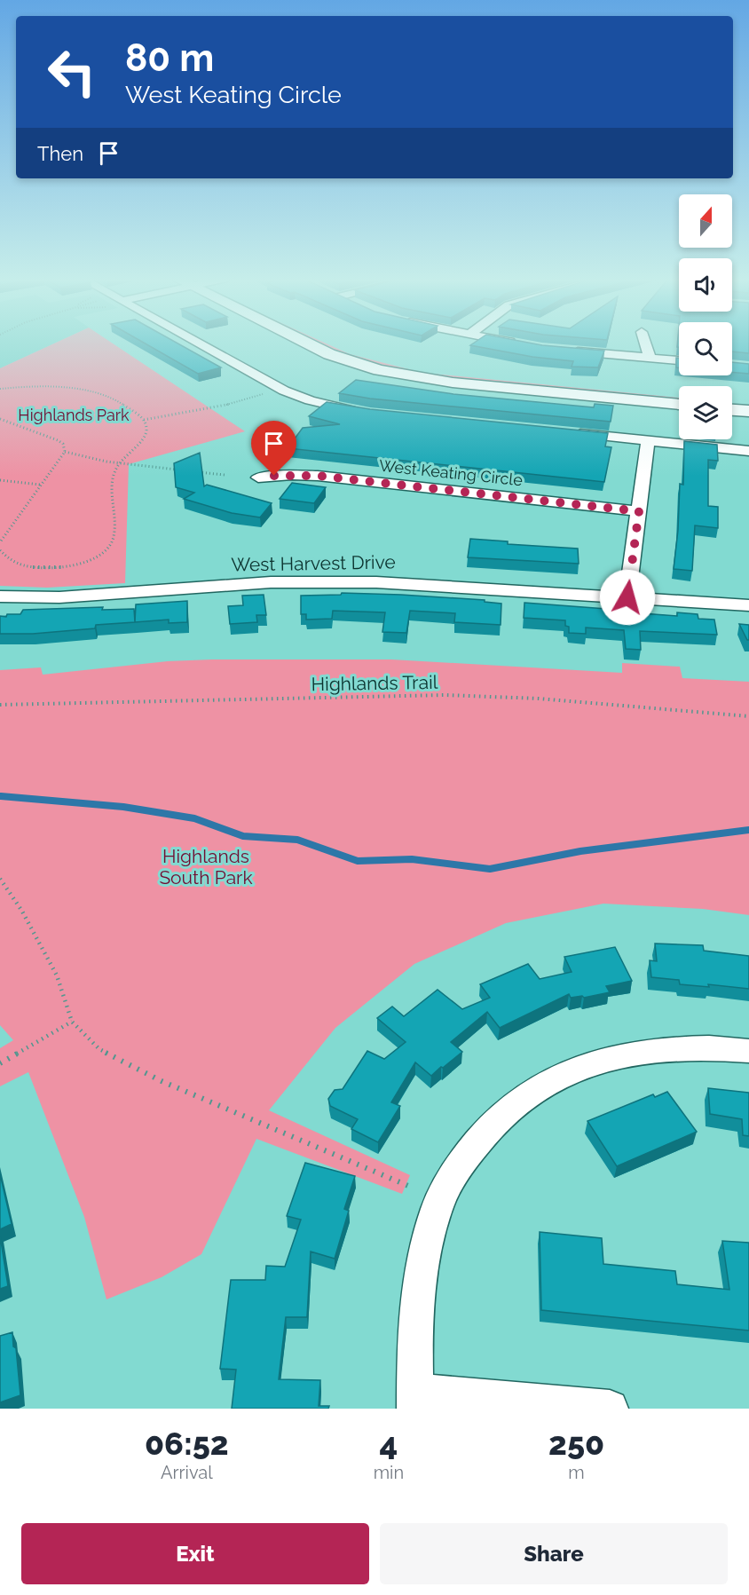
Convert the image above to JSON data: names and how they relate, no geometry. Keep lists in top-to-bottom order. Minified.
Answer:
{"streets":{"street":["West Keating Circle","West Harvest Drive"],"path":["Highlands Trail"]},"parks":["Highlands Park","Highlands South Park"],"north":"top","page":{"turn":["80 m","West Keating Circle"],"then":"Then","eta":["06:52","Arrival","4","min","250","m"],"buttons":["Exit","Share"]}}
